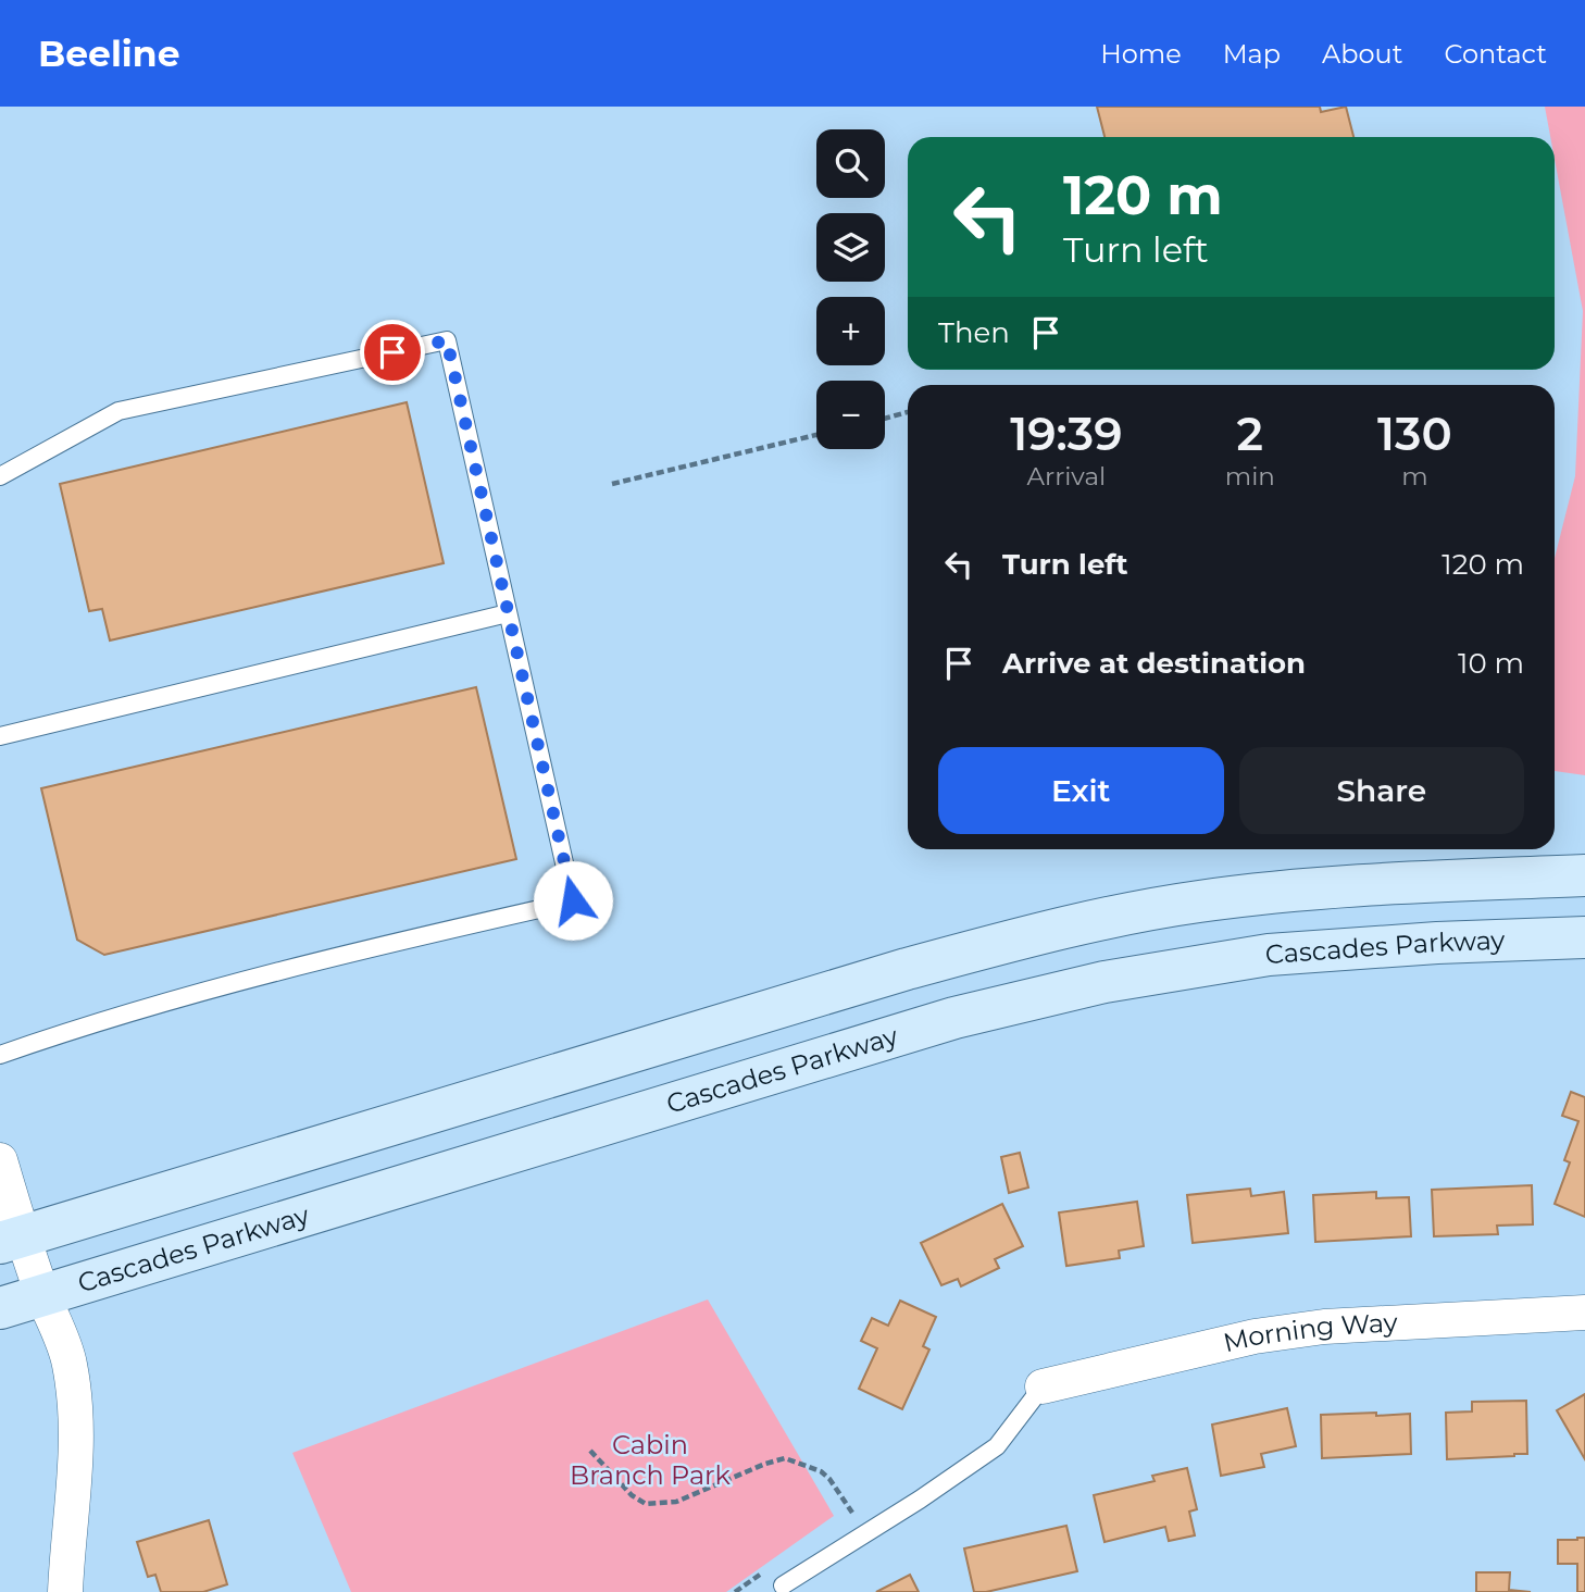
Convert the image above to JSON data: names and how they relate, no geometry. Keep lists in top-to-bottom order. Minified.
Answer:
{"streets":{"main road":["Cascades Parkway"],"street":["Morning Way"]},"parks":["Cabin Branch Park"],"page":{"header":"Beeline","nav":["Home","Map","About","Contact"],"map_buttons":["+","−"],"turn":["120 m","Turn left"],"then":"Then","eta":["19:39","Arrival","2","min","130","m"],"list":[{"name":"Turn left","value":"120 m"},{"name":"Arrive at destination","value":"10 m"}],"buttons":["Exit","Share"]}}
